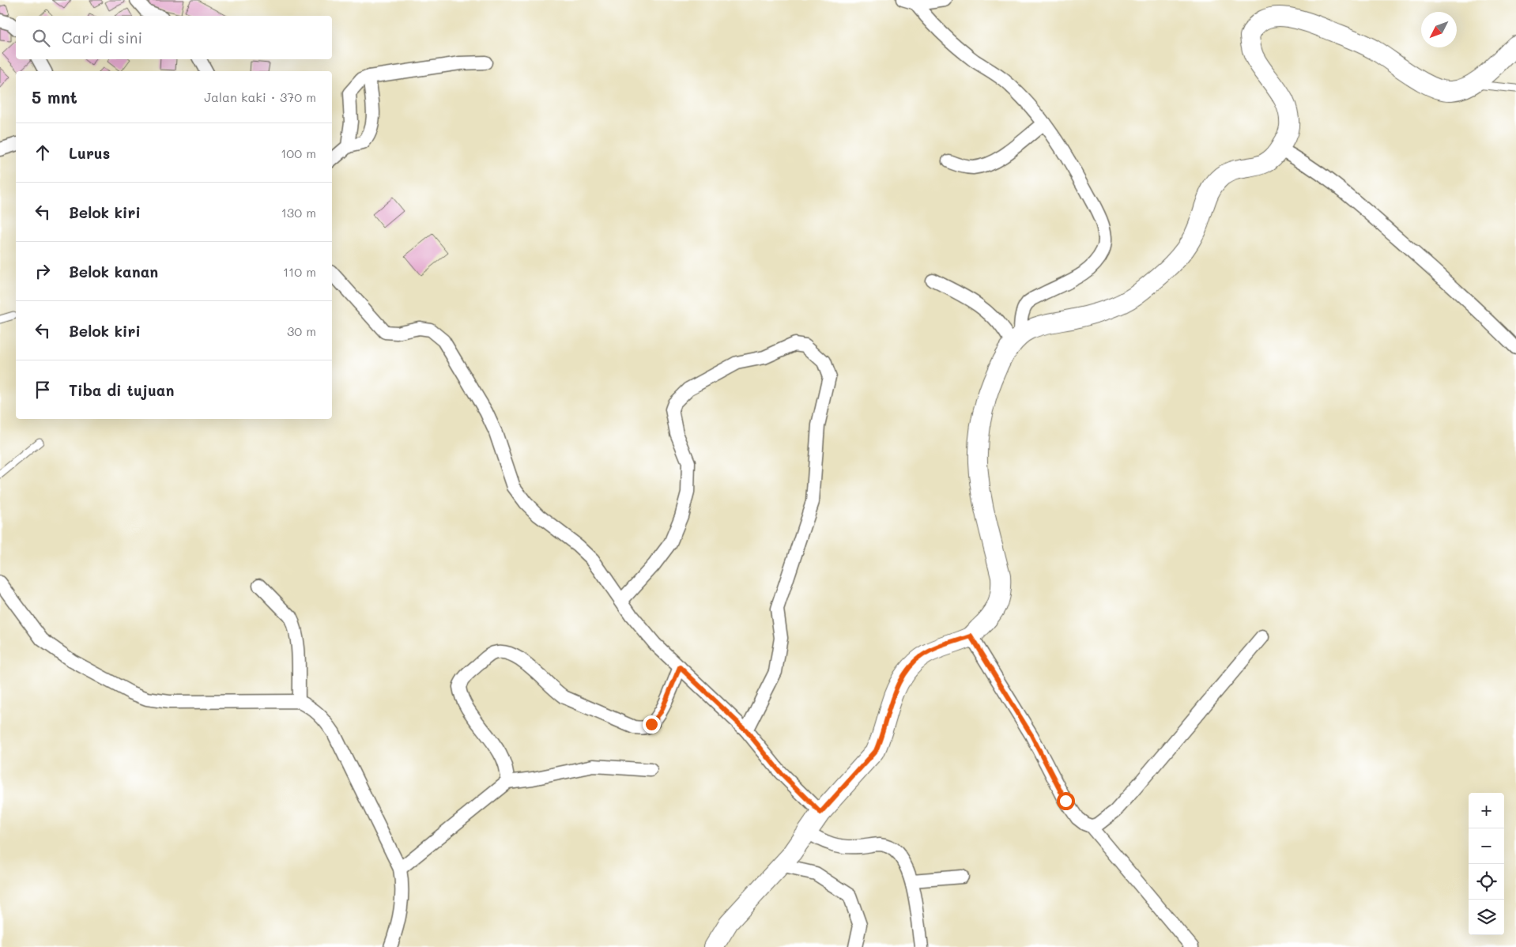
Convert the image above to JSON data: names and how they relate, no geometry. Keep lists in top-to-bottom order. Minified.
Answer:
{"north":"bottom left","page":{"search":"Cari di sini","heading":["5 mnt","Jalan kaki · 370 m"],"list":[["Lurus","100 m"],["Belok kiri","130 m"],["Belok kanan","110 m"],["Belok kiri","30 m"],"Tiba di tujuan"],"map_buttons":["+","−"]}}
